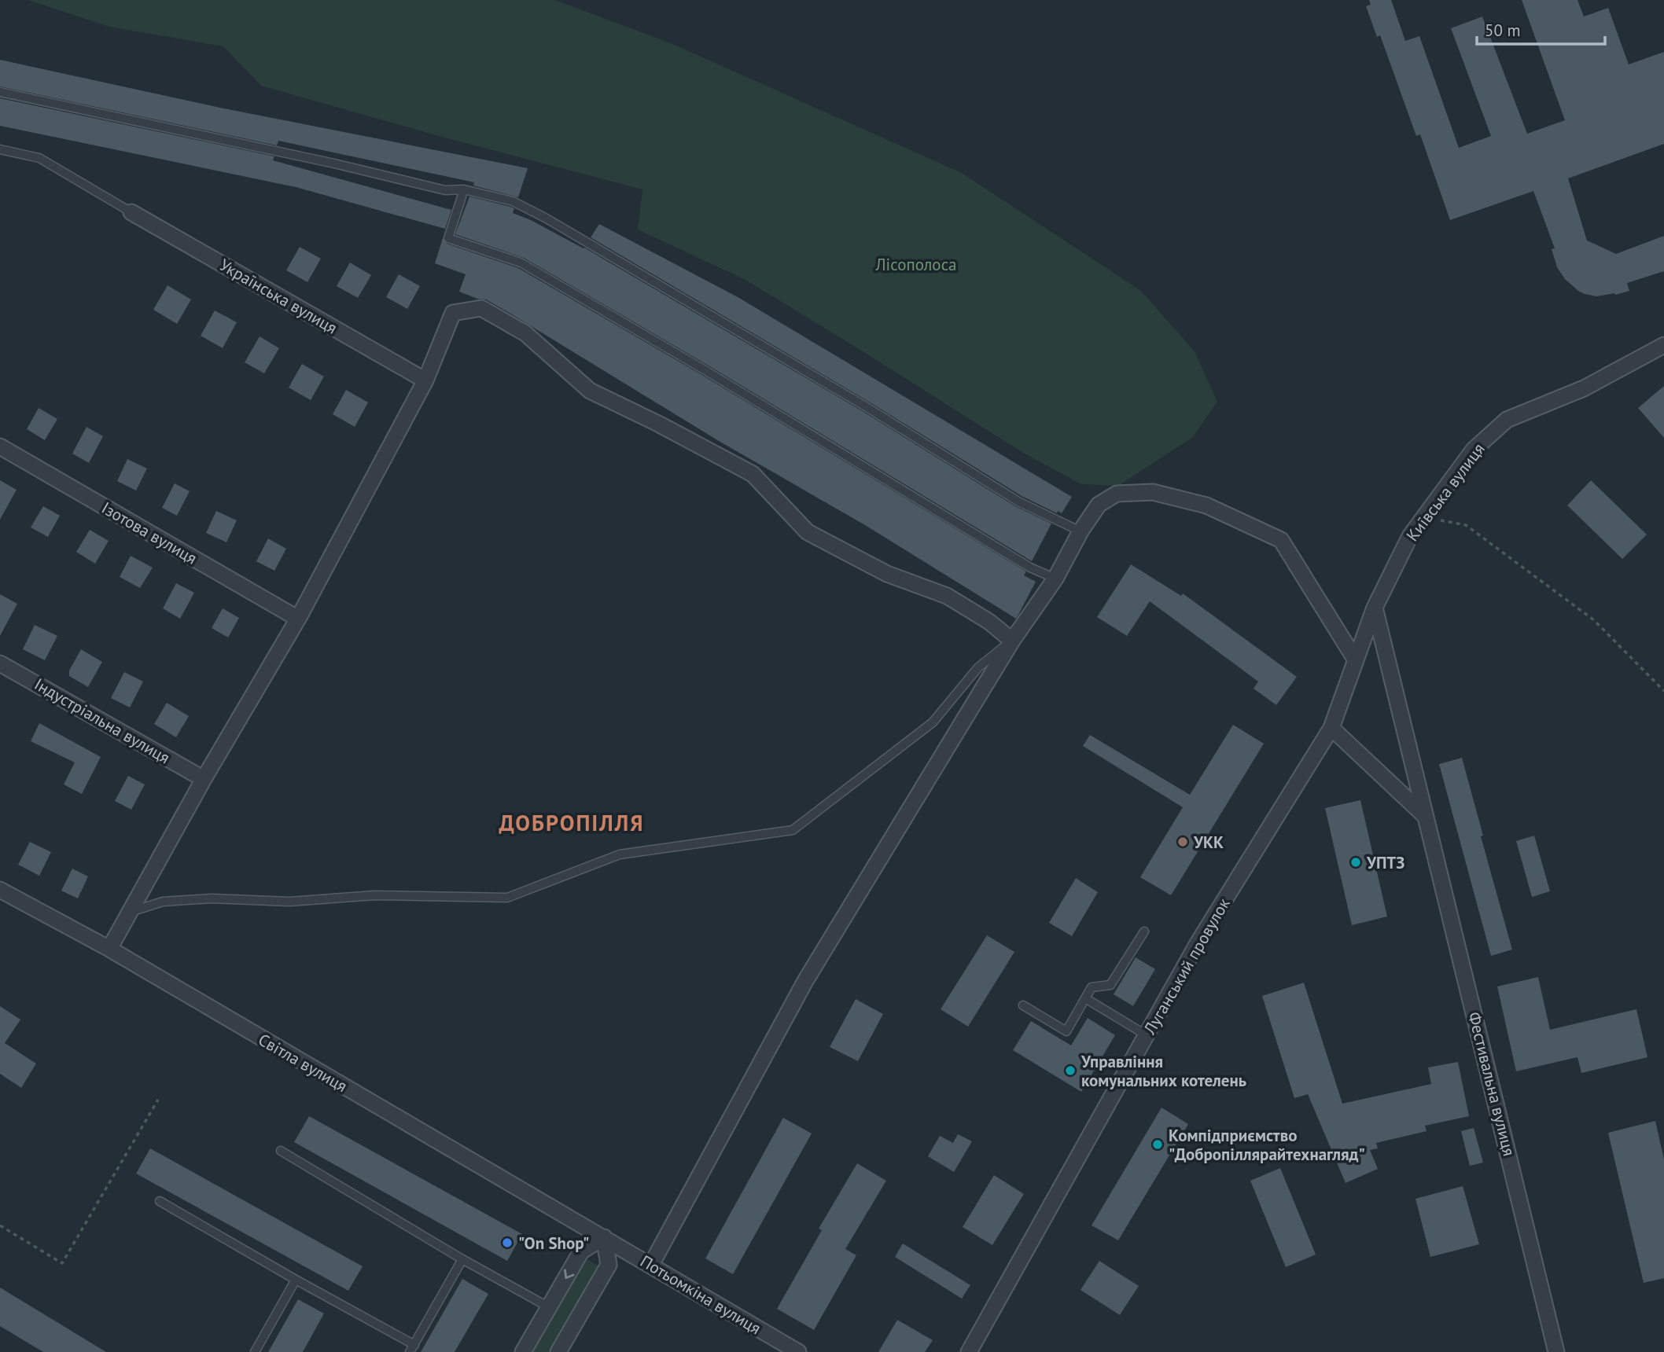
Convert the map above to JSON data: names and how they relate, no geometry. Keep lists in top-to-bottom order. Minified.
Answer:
{"streets":{"street":["Українська вулиця","Київська вулиця","Ізотова вулиця","Індустріальна вулиця","Луганський провулок","Світла вулиця","Фестивальна вулиця","Потьомкіна вулиця"]},"crossings":[["Київська вулиця","Фестивальна вулиця"],["Світла вулиця","Потьомкіна вулиця"]],"districts":["ДОБРОПІЛЛЯ"],"parks":["Лісополоса"],"places":["УКК","УПТЗ","Управління комунальних котелень","Компідприємство \"Добропіллярайтехнагляд\"","\"On Shop\""],"scale_bar":"50 m"}
